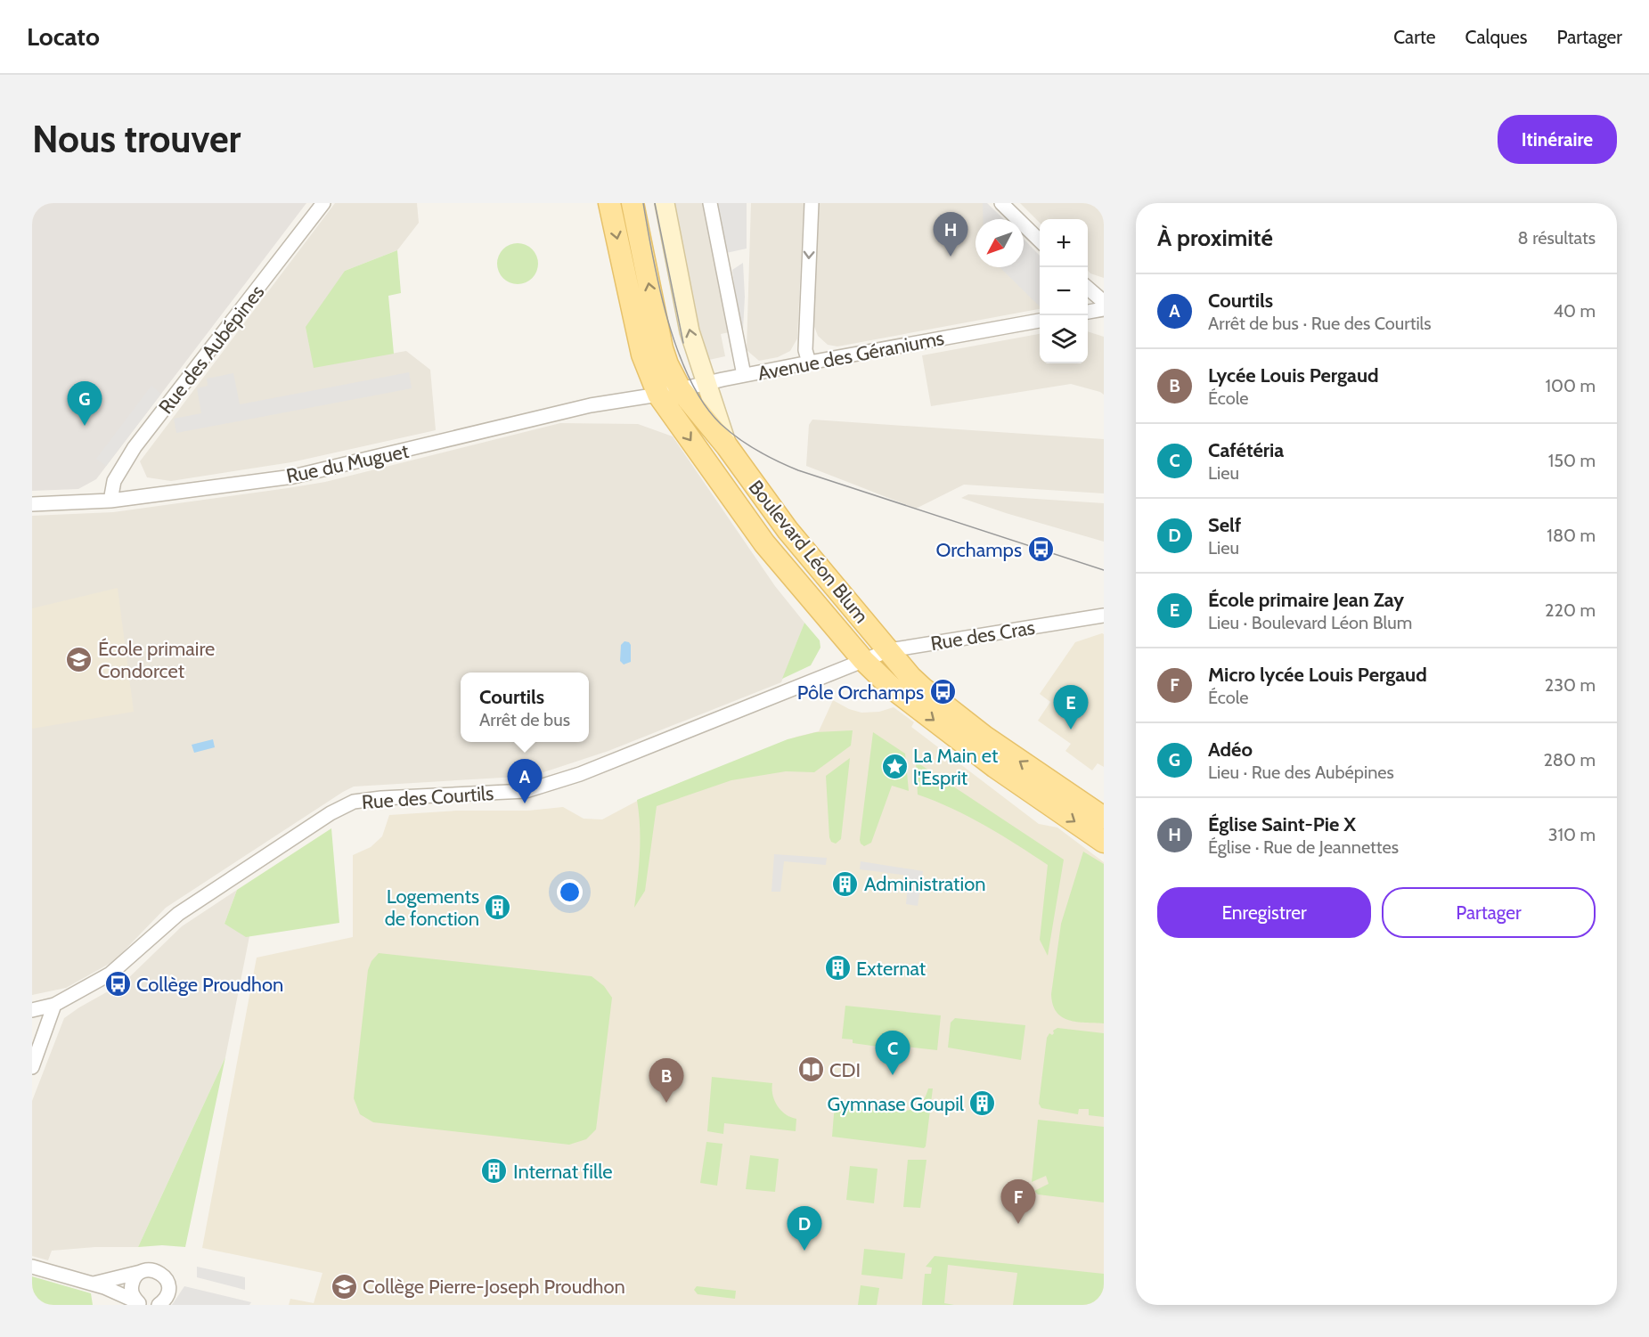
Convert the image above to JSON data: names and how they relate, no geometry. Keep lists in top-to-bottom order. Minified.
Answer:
{"streets":{"main road":["Boulevard Léon Blum"],"street":["Rue des Aubépines","Avenue des Géraniums","Rue du Muguet","Rue des Cras","Rue des Courtils"]},"crossings":[["Rue des Aubépines","Rue du Muguet"],["Avenue des Géraniums","Rue du Muguet"],["Avenue des Géraniums","Boulevard Léon Blum"],["Rue du Muguet","Boulevard Léon Blum"],["Boulevard Léon Blum","Rue des Cras"],["Boulevard Léon Blum","Rue des Courtils"],["Rue des Cras","Rue des Courtils"]],"places":{"bus stop":["Orchamps","Pôle Orchamps","Collège Proudhon"],"school or university":["École primaire Condorcet","Collège Pierre-Joseph Proudhon"],"place":["La Main et l'Esprit"],"building":["Administration","Logements de fonction","Externat","Gymnase Goupil","Internat fille"],"library":["CDI"]},"north":"bottom left","page":{"header":"Locato","nav":["Carte","Calques","Partager"],"buttons":["Itinéraire",["Enregistrer","Partager"]],"title":"Nous trouver","heading":["À proximité","8 résultats"],"pins":["H","G","E","A","C","B","F","D"],"map_buttons":["+","−"],"list":[{"mark":"A","name":"Courtils","note":"Arrêt de bus · Rue des Courtils","value":"40 m"},{"mark":"B","name":"Lycée Louis Pergaud","note":"École","value":"100 m"},{"mark":"C","name":"Cafétéria","note":"Lieu","value":"150 m"},{"mark":"D","name":"Self","note":"Lieu","value":"180 m"},{"mark":"E","name":"École primaire Jean Zay","note":"Lieu · Boulevard Léon Blum","value":"220 m"},{"mark":"F","name":"Micro lycée Louis Pergaud","note":"École","value":"230 m"},{"mark":"G","name":"Adéo","note":"Lieu · Rue des Aubépines","value":"280 m"},{"mark":"H","name":"Église Saint-Pie X","note":"Église · Rue de Jeannettes","value":"310 m"}],"popup":["Courtils","Arrêt de bus"]}}
